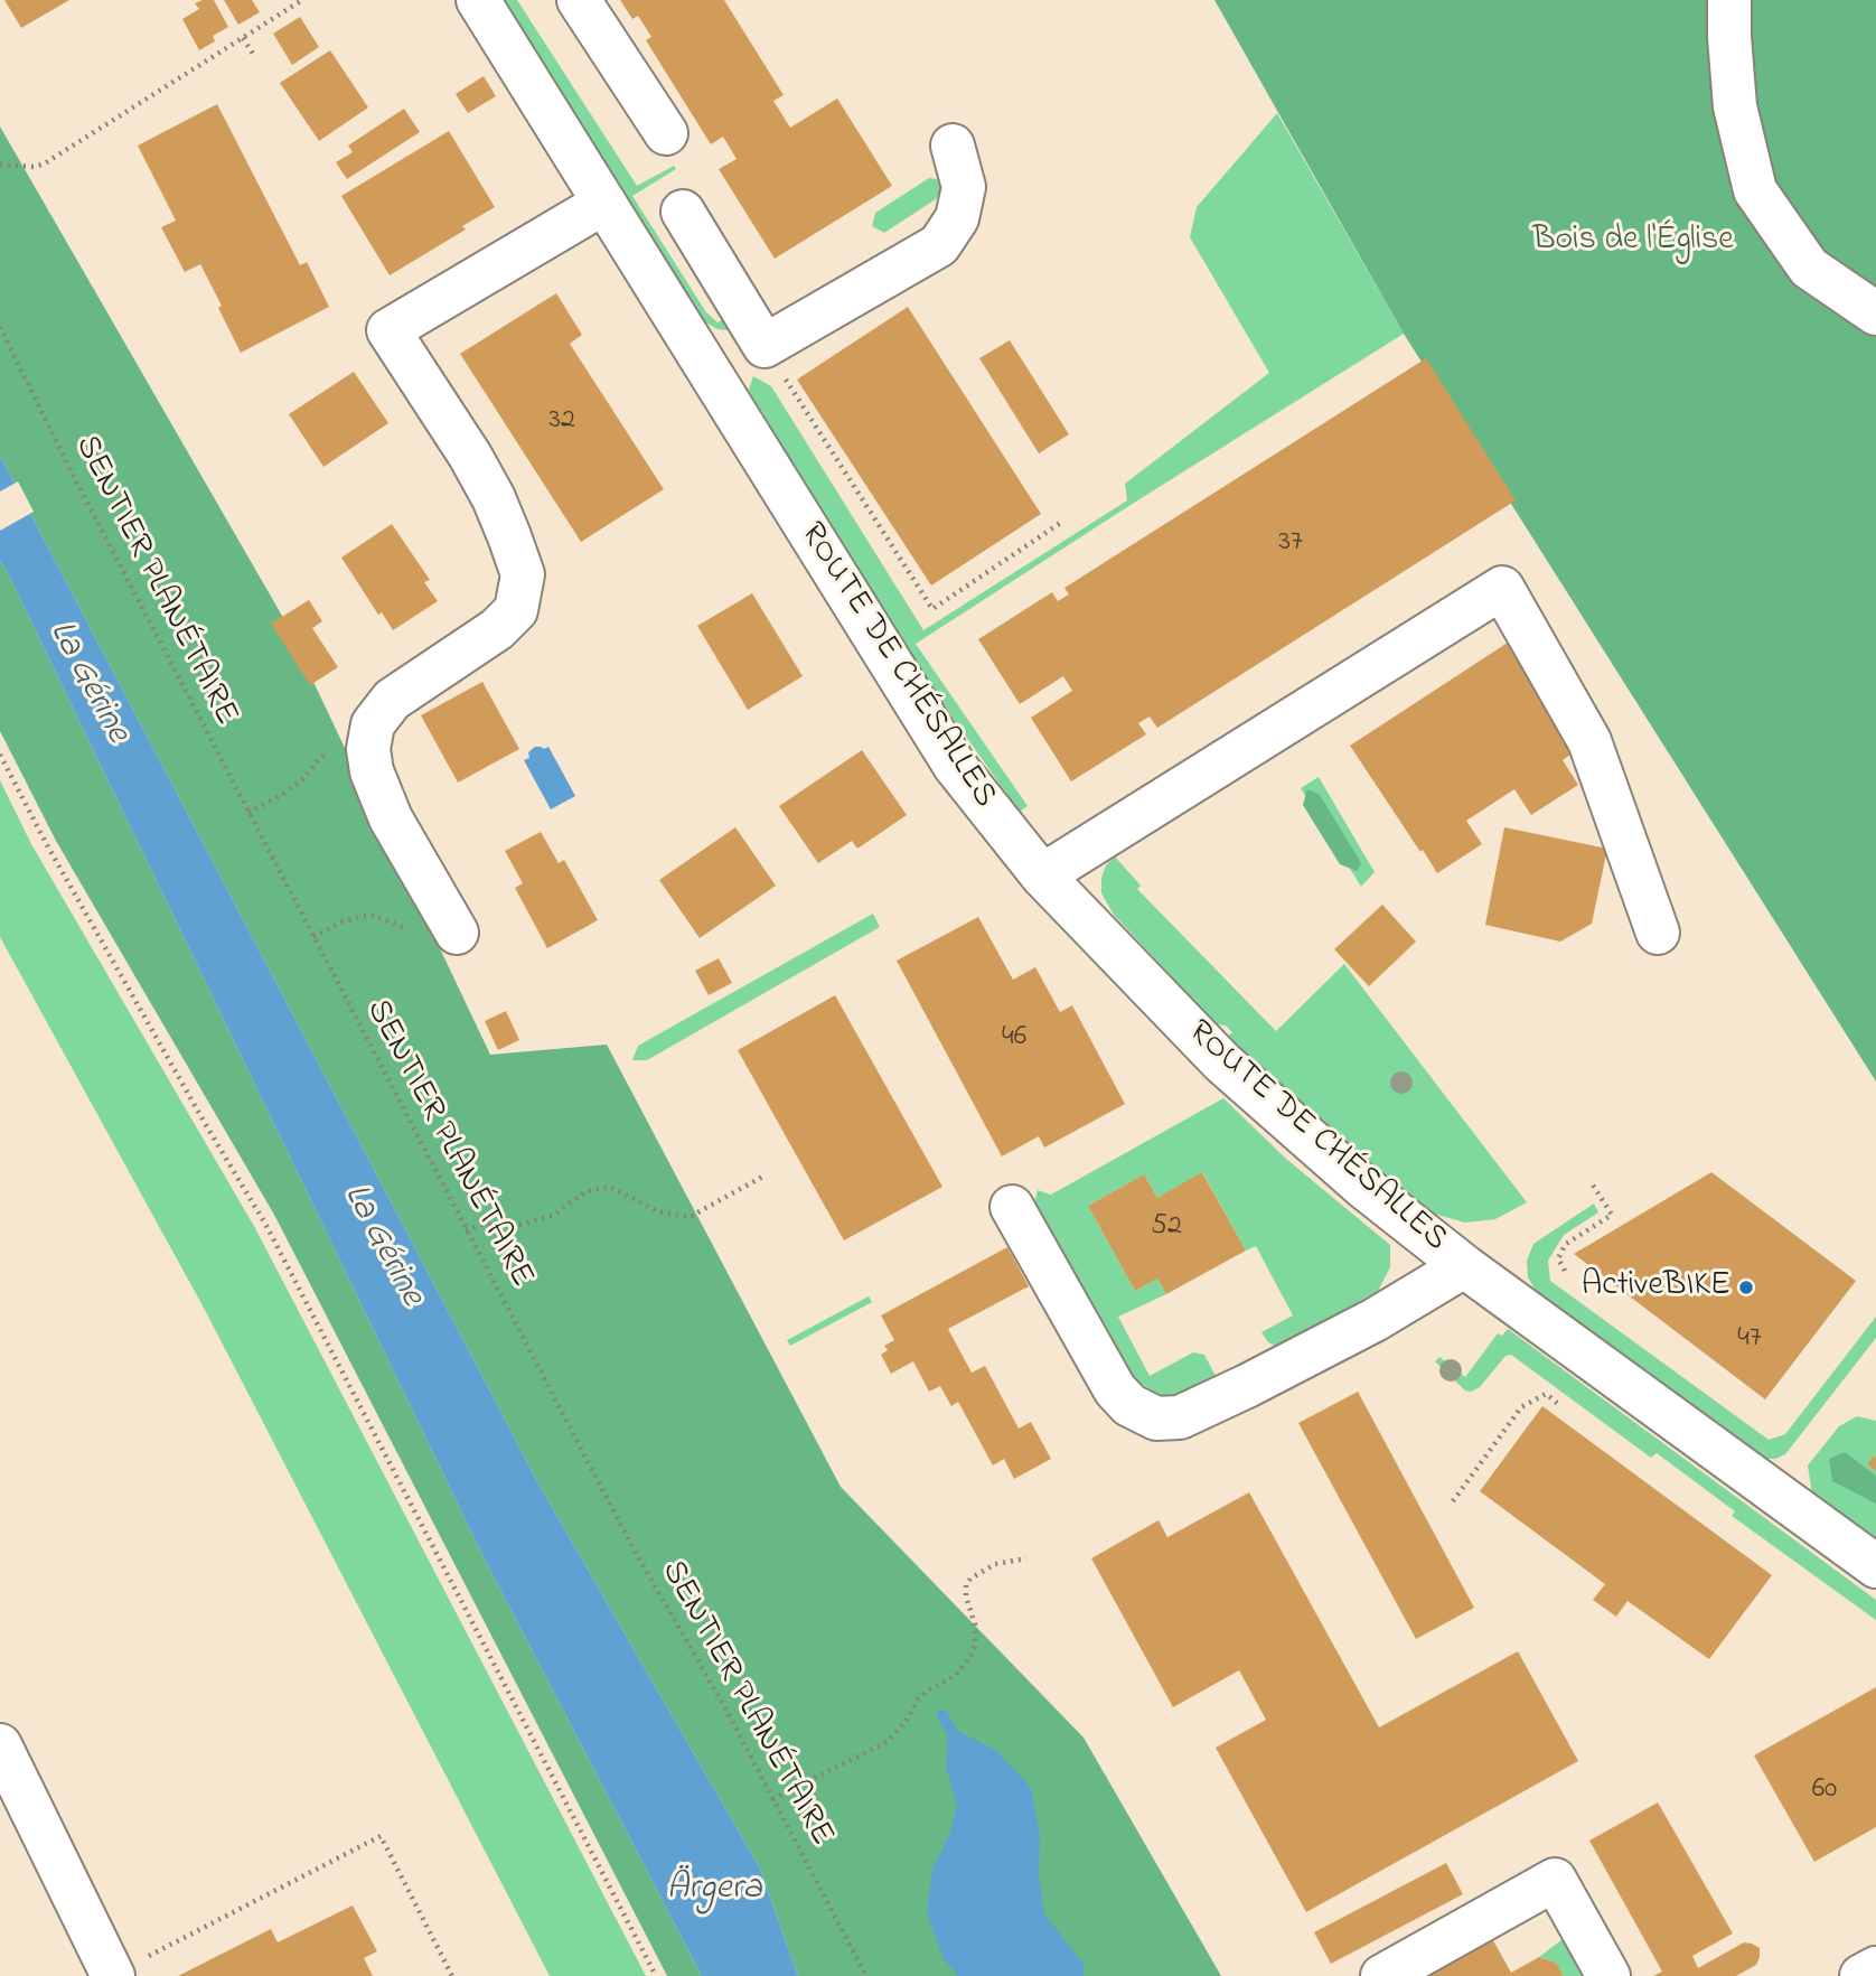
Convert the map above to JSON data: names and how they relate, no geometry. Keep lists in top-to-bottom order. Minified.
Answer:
{"streets":{"street":["ROUTE DE CHÉSALLES"],"path":["SENTIER PLANÉTAIRE"]},"water":["La Gérine","Ärgera"],"parks":["Bois de l'Église"],"places":["ActiveBIKE"],"house_numbers":["32","37","46","52","47","60"]}
